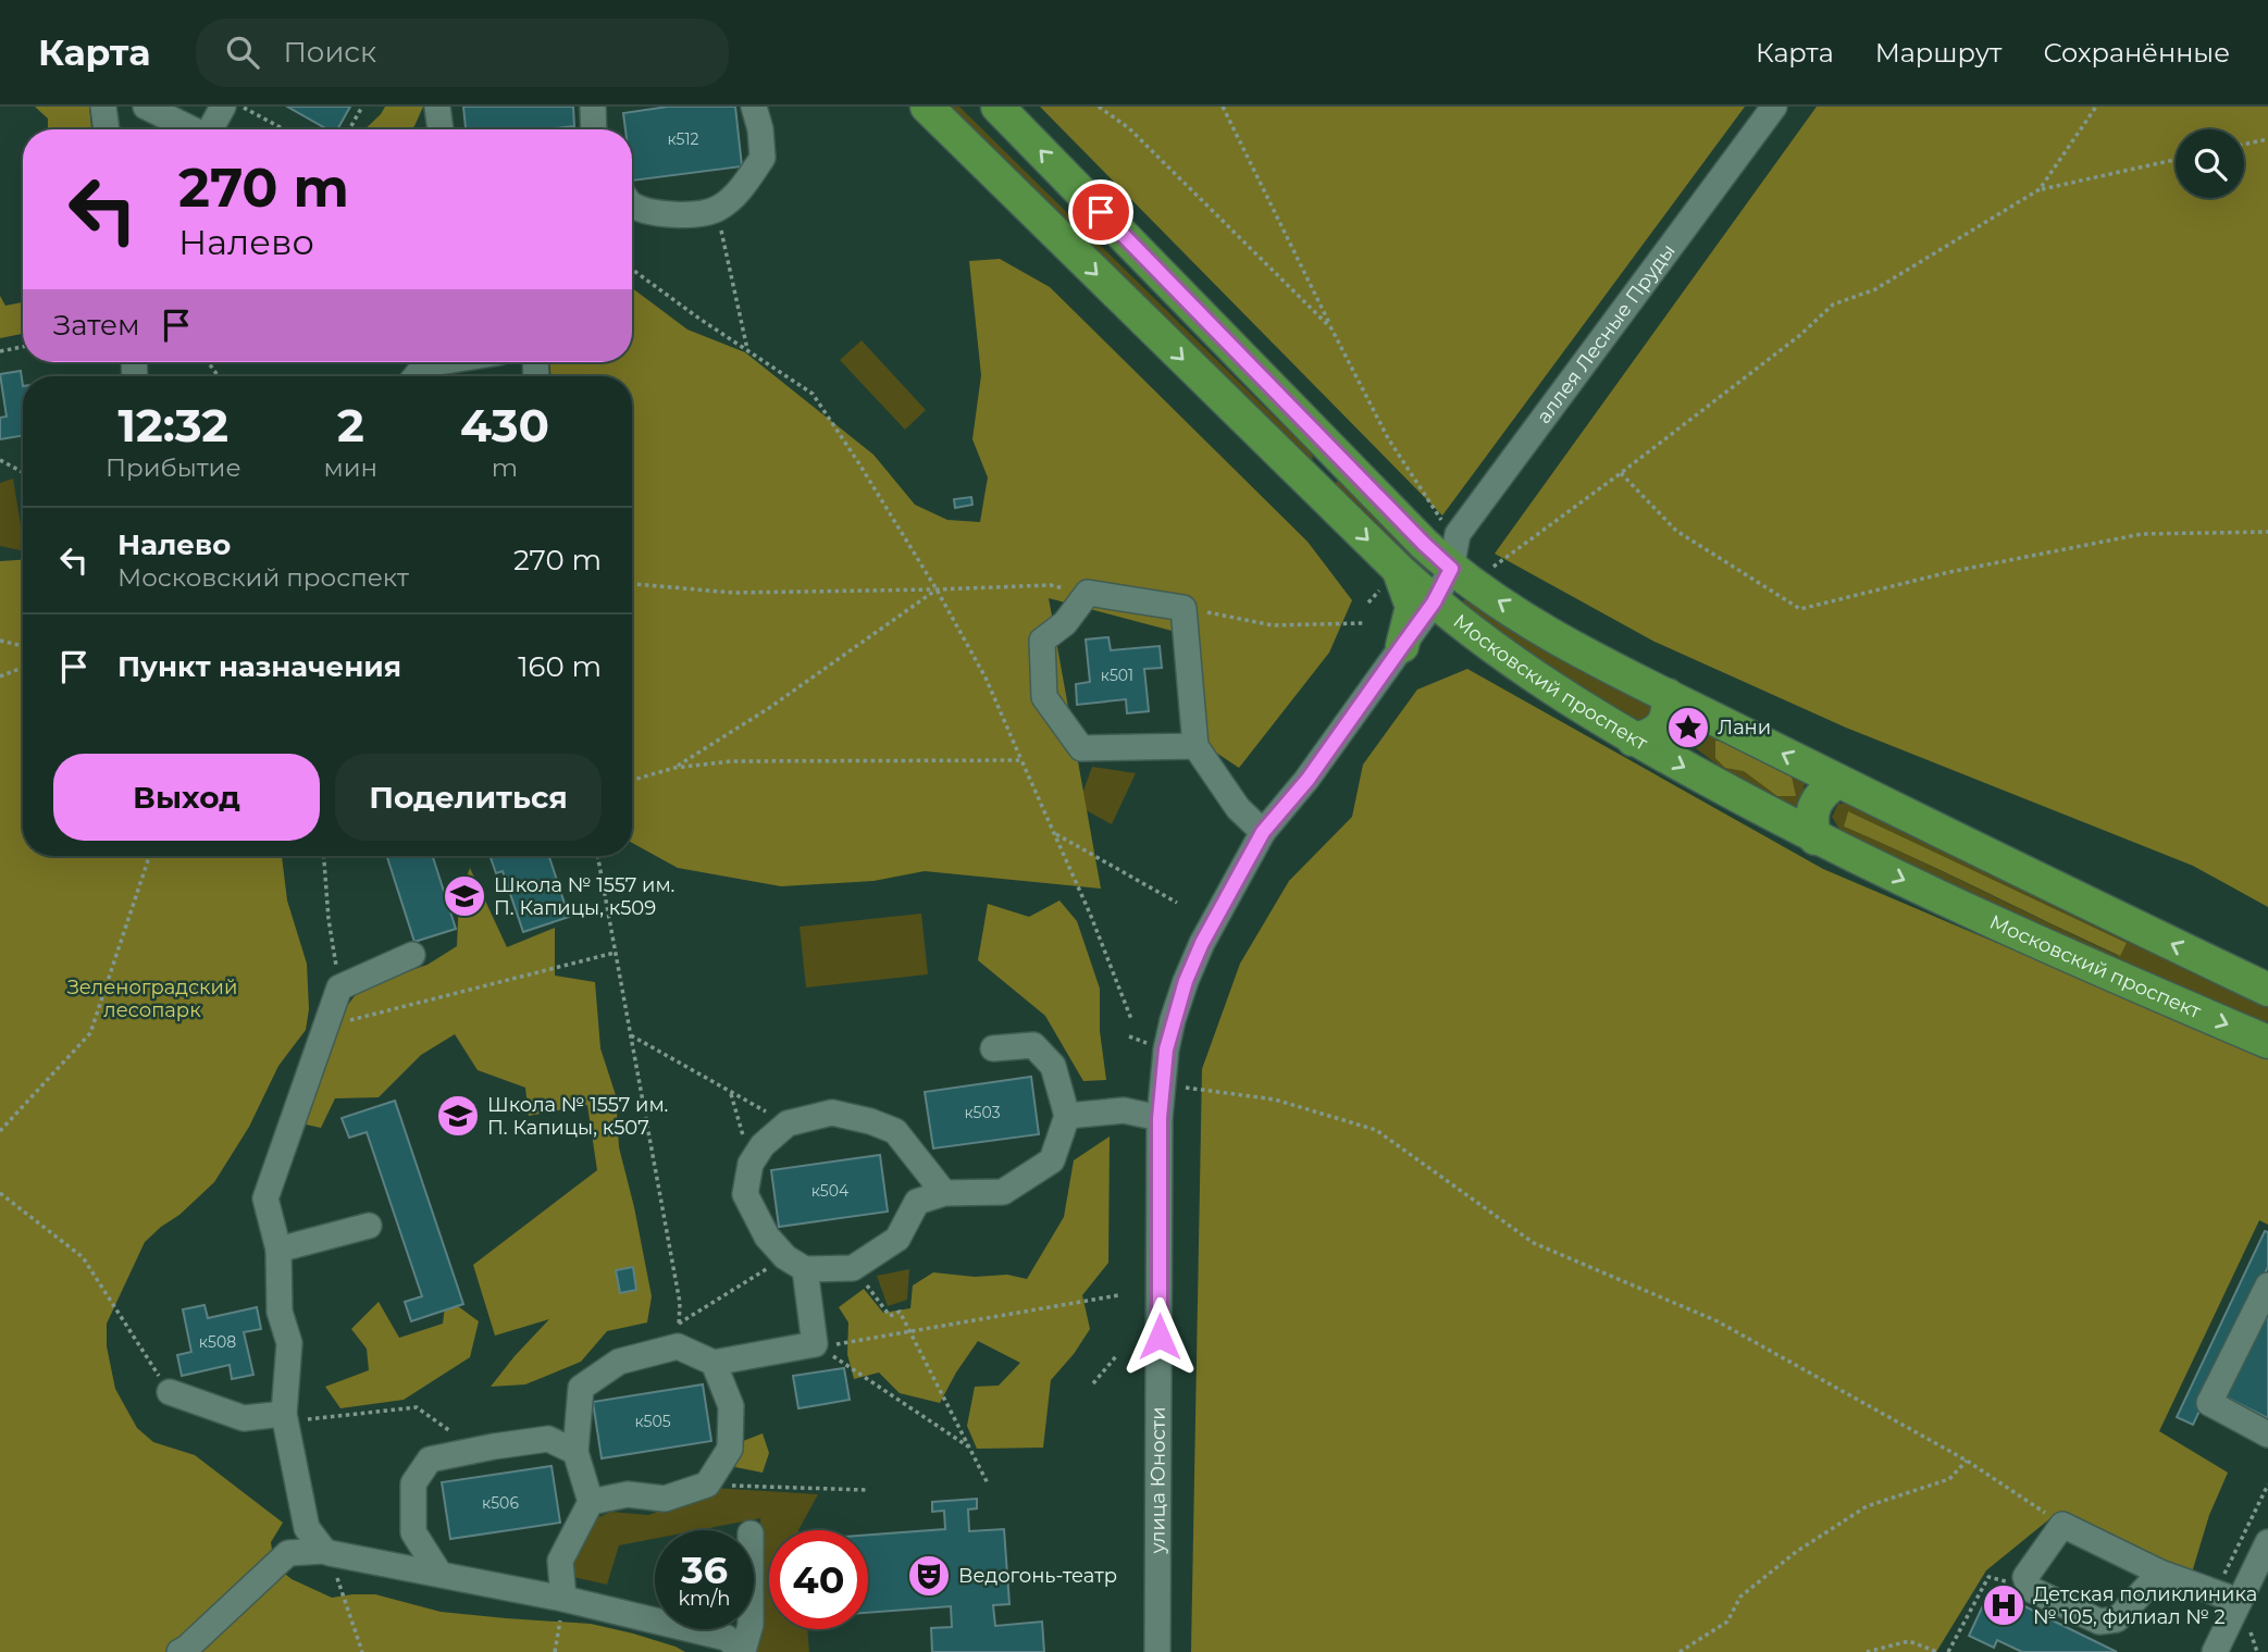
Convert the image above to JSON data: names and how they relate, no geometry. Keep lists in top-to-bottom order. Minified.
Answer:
{"streets":{"main road":["Московский проспект"],"street":["аллея Лесные Пруды","улица Юности"]},"crossings":[["аллея Лесные Пруды","Московский проспект"],["аллея Лесные Пруды","улица Юности"],["Московский проспект","улица Юности"]],"parks":["Зеленоградский лесопарк"],"places":{"place":["Лани"],"school or university":["Школа № 1557 им. П. Капицы, к509","Школа № 1557 им. П. Капицы, к507"],"theatre":["Ведогонь-театр"],"hospital":["Детская поликлиника № 105, филиал № 2"]},"house_numbers":["к512","к501","к503","к504","к508","к505","к506"],"page":{"header":"Карта","search":"Поиск","nav":["Карта","Маршрут","Сохранённые"],"turn":["270 m","Налево"],"then":"Затем","eta":["12:32","Прибытие","2","мин","430","m"],"list":[{"name":"Налево","note":"Московский проспект","value":"270 m"},{"name":"Пункт назначения","value":"160 m"}],"buttons":["Выход","Поделиться"],"speed":"36 km/h","limit":"40"}}
